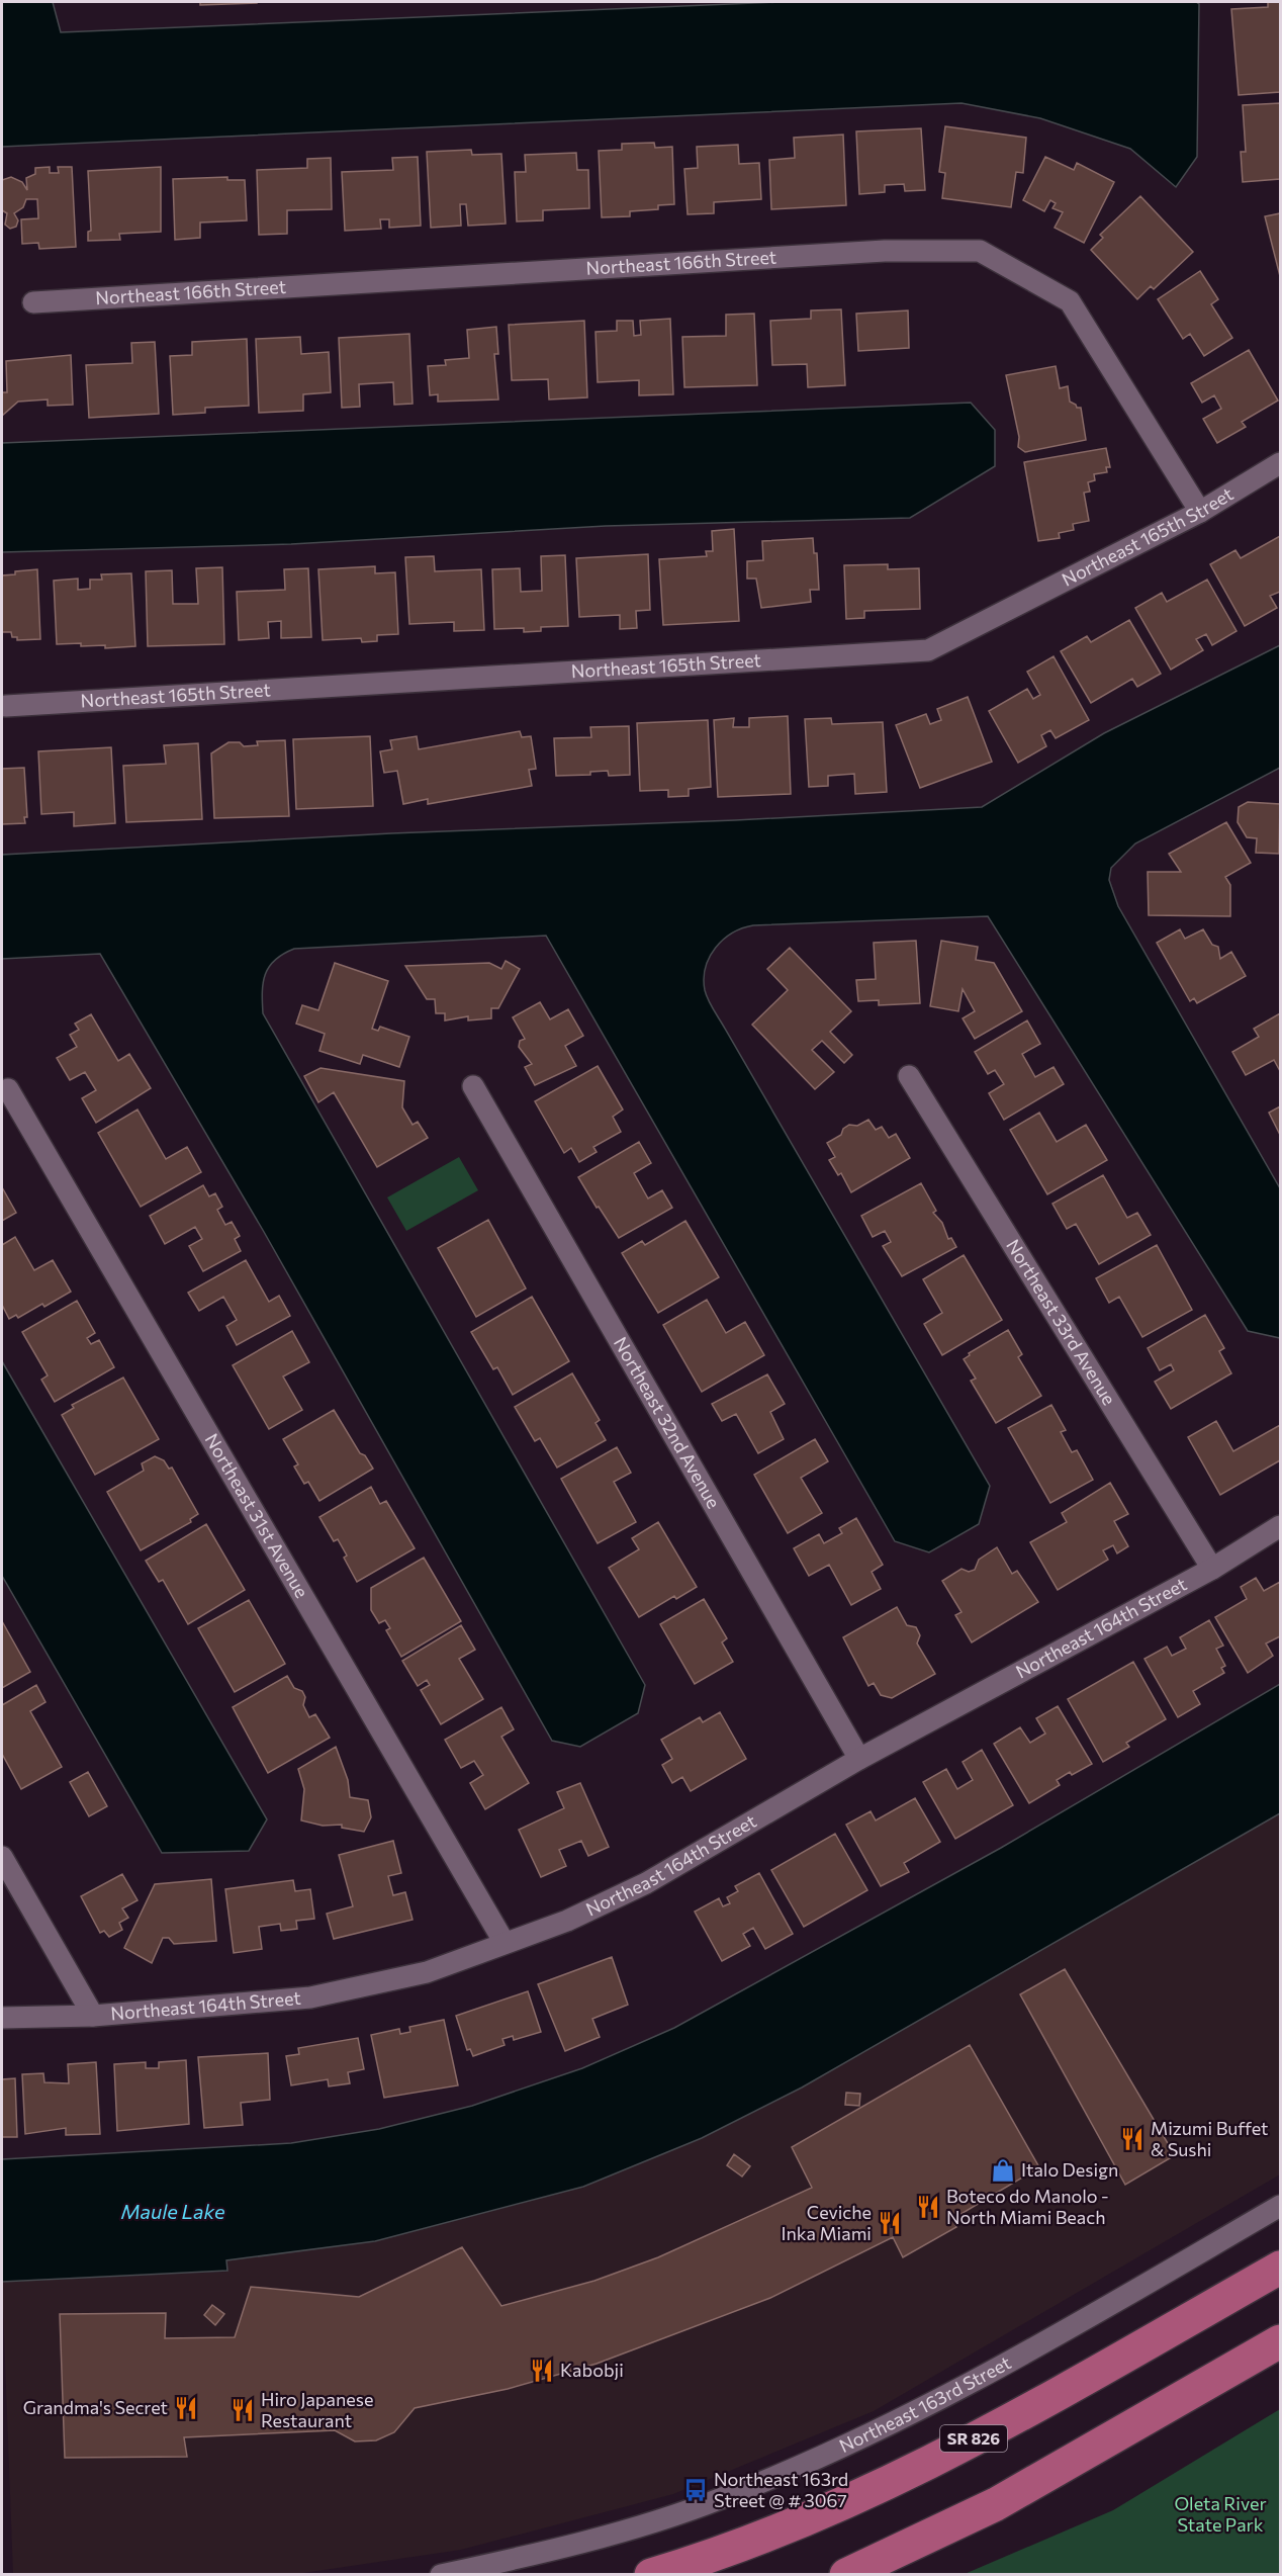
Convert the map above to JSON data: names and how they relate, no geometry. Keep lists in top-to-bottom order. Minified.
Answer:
{"streets":{"main road":["SR 826"],"street":["Northeast 166th Street","Northeast 165th Street","Northeast 33rd Avenue","Northeast 32nd Avenue","Northeast 31st Avenue","Northeast 164th Street","Northeast 163rd Street"]},"crossings":[["Northeast 166th Street","Northeast 165th Street"],["Northeast 33rd Avenue","Northeast 164th Street"],["Northeast 32nd Avenue","Northeast 164th Street"],["Northeast 31st Avenue","Northeast 164th Street"]],"water":["Maule Lake"],"parks":["Oleta River State Park"],"places":{"restaurant":["Mizumi Buffet & Sushi","Boteco do Manolo - North Miami Beach","Ceviche Inka Miami","Kabobji","Grandma's Secret","Hiro Japanese Restaurant"],"shop":["Italo Design"],"bus stop":["Northeast 163rd Street @ # 3067"]}}
